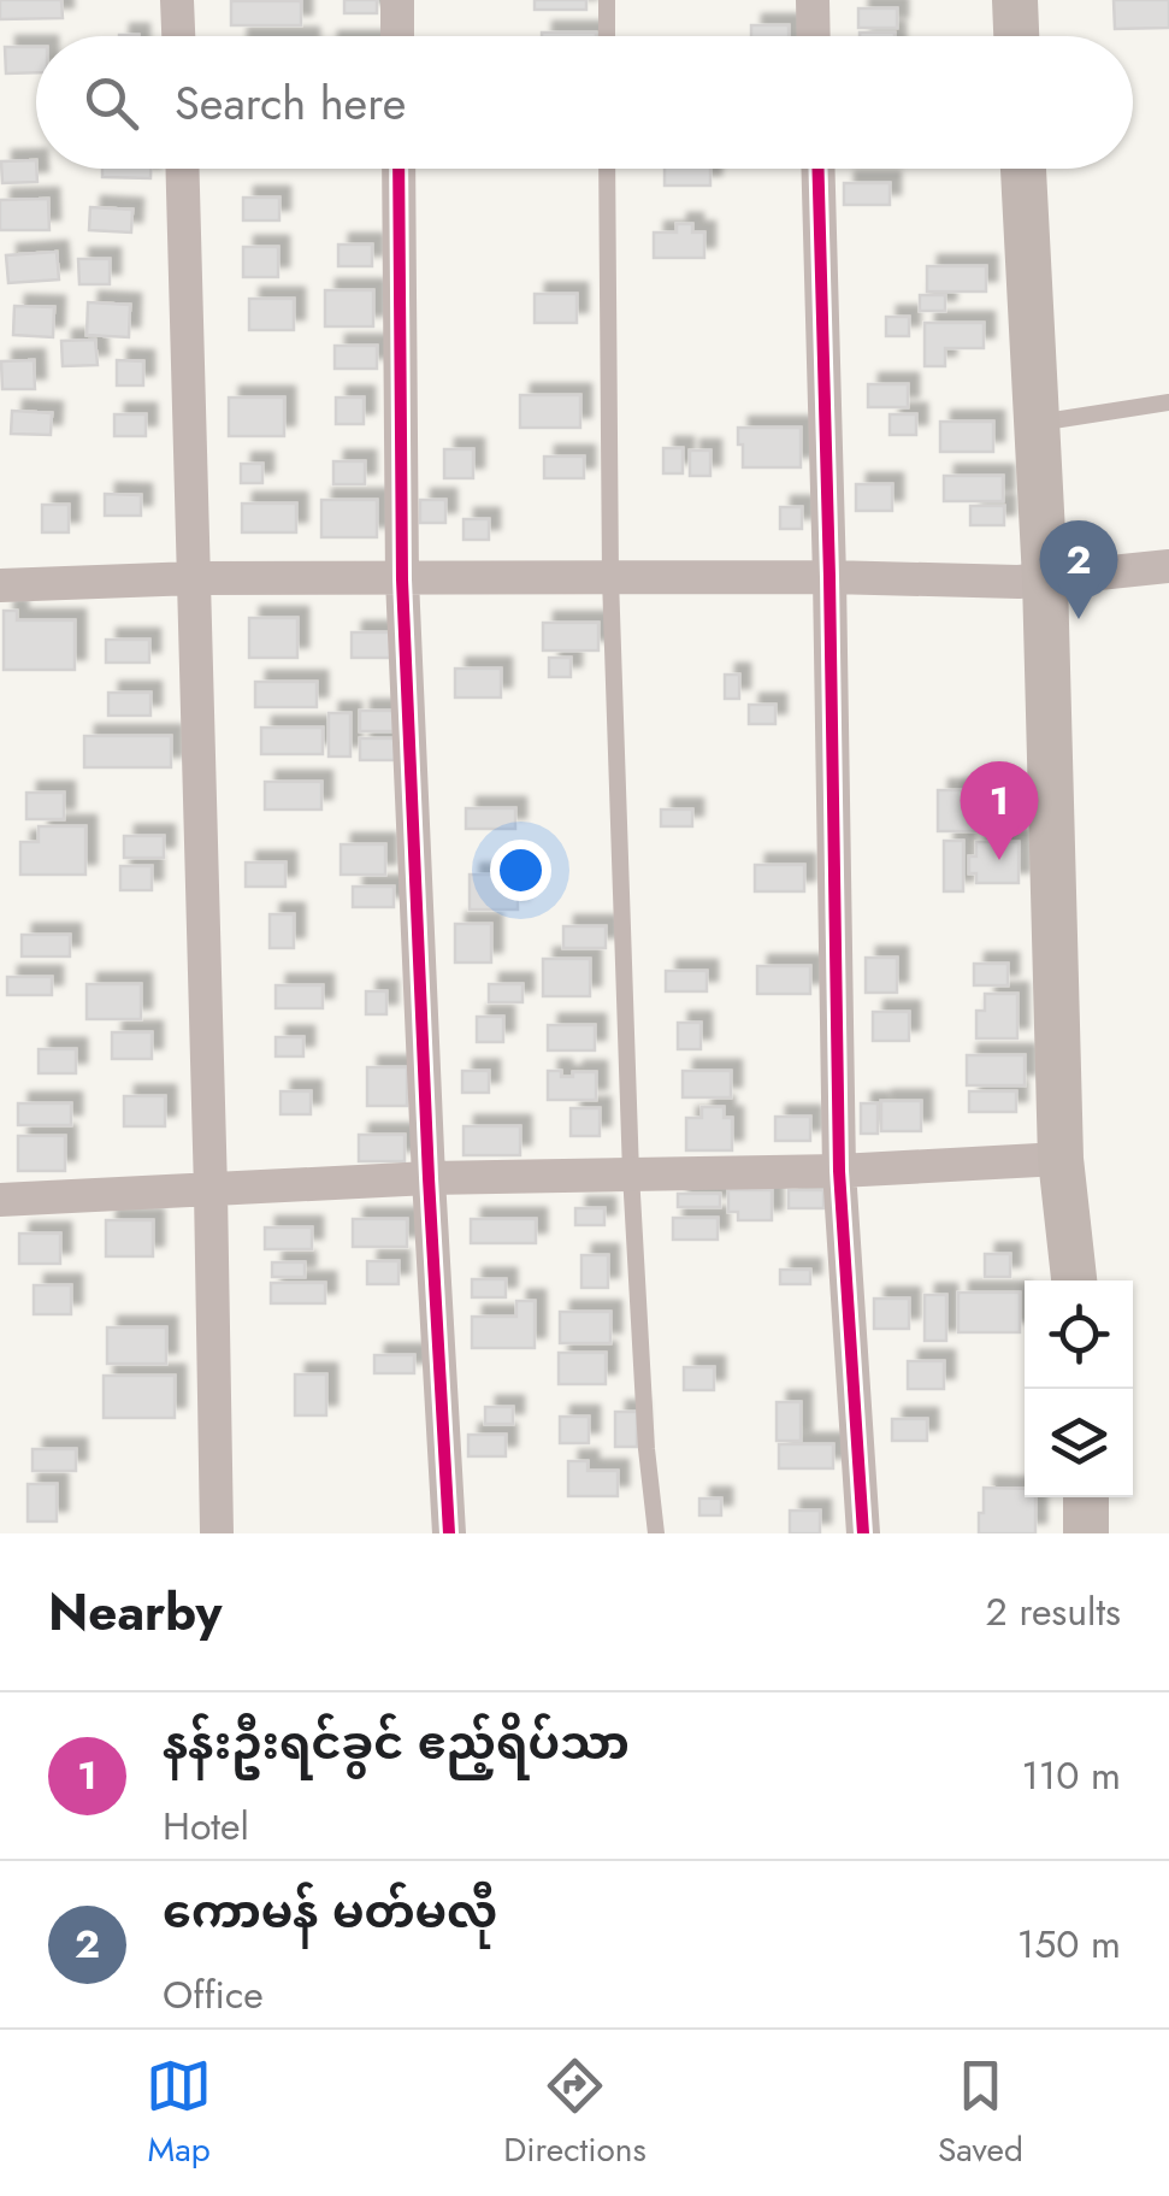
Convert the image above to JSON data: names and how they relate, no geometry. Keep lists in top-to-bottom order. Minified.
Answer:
{"page":{"search":"Search here","pins":["2","1"],"heading":["Nearby","2 results"],"list":[{"mark":"1","name":"နန်းဦးရင်ခွင် ဧည့်ရိပ်သာ","note":"Hotel","value":"110 m"},{"mark":"2","name":"ကောမန် မတ်မလီု","note":"Office","value":"150 m"}],"nav":["Map","Directions","Saved"]}}
